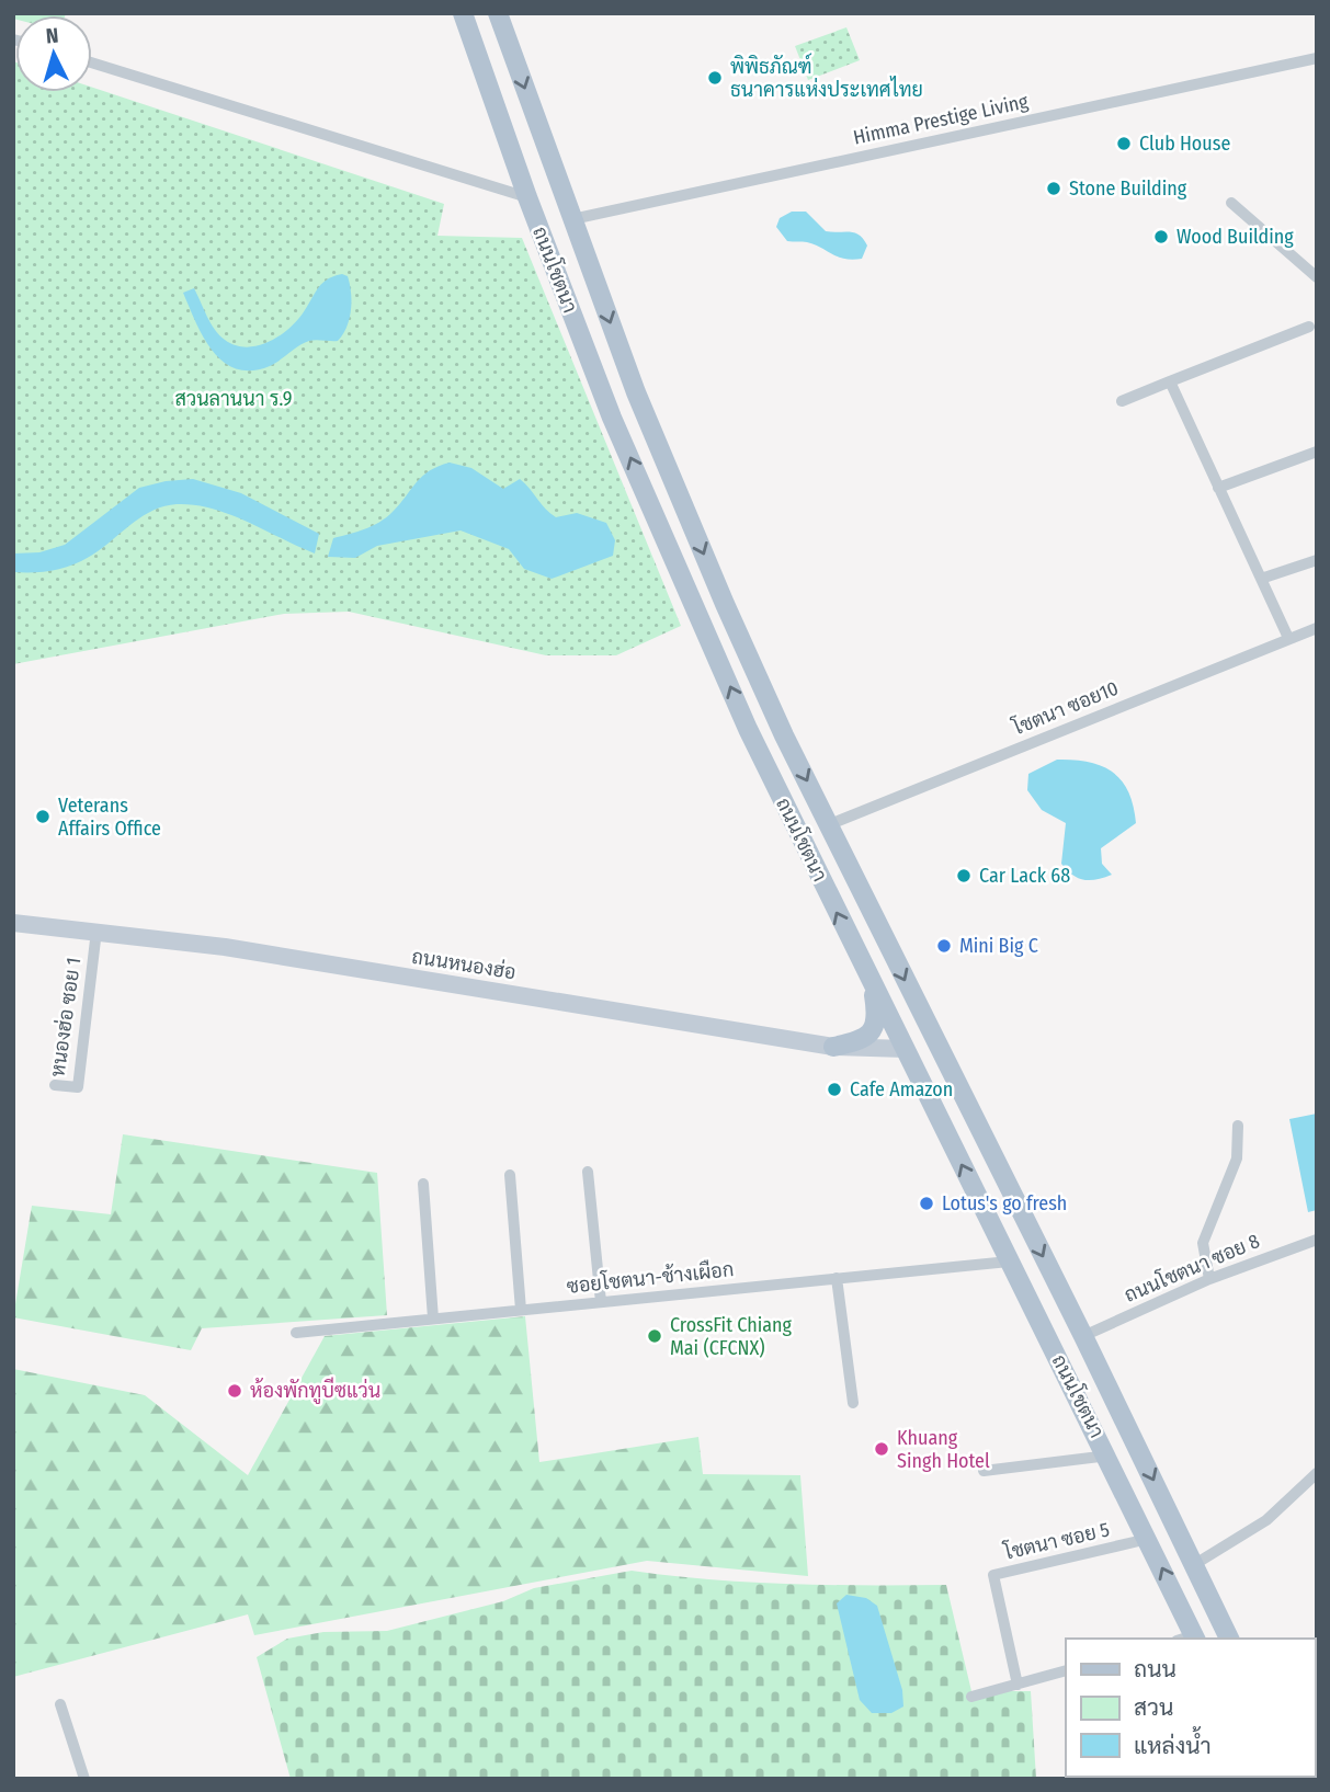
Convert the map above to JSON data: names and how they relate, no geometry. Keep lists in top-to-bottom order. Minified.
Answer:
{"streets":{"main road":["ถนนโชตนา","ถนนหนองฮ่อ"],"street":["Himma Prestige Living","โชตนา ซอย10","หนองฮ่อ ซอย 1","ถนนโชตนา ซอย 8","ซอยโชตนา-ช้างเผือก","โชตนา ซอย 5"]},"crossings":[["Himma Prestige Living","ถนนโชตนา"],["ถนนโชตนา","โชตนา ซอย10"],["ถนนโชตนา","ถนนหนองฮ่อ"],["ถนนโชตนา","ถนนโชตนา ซอย 8"],["ถนนโชตนา","ซอยโชตนา-ช้างเผือก"],["ถนนโชตนา","โชตนา ซอย 5"],["ถนนหนองฮ่อ","หนองฮ่อ ซอย 1"]],"parks":["สวนลานนา ร.9"],"places":["พิพิธภัณฑ์ ธนาคารแห่งประเทศไทย","Club House","Stone Building","Wood Building","Veterans Affairs Office","Car Lack 68","Mini Big C","Cafe Amazon","Lotus's go fresh","CrossFit Chiang Mai (CFCNX)","ห้องพักทูบีซแว่น","Khuang Singh Hotel"],"legend":["ถนน","สวน","แหล่งน้ำ"],"north":"top"}
